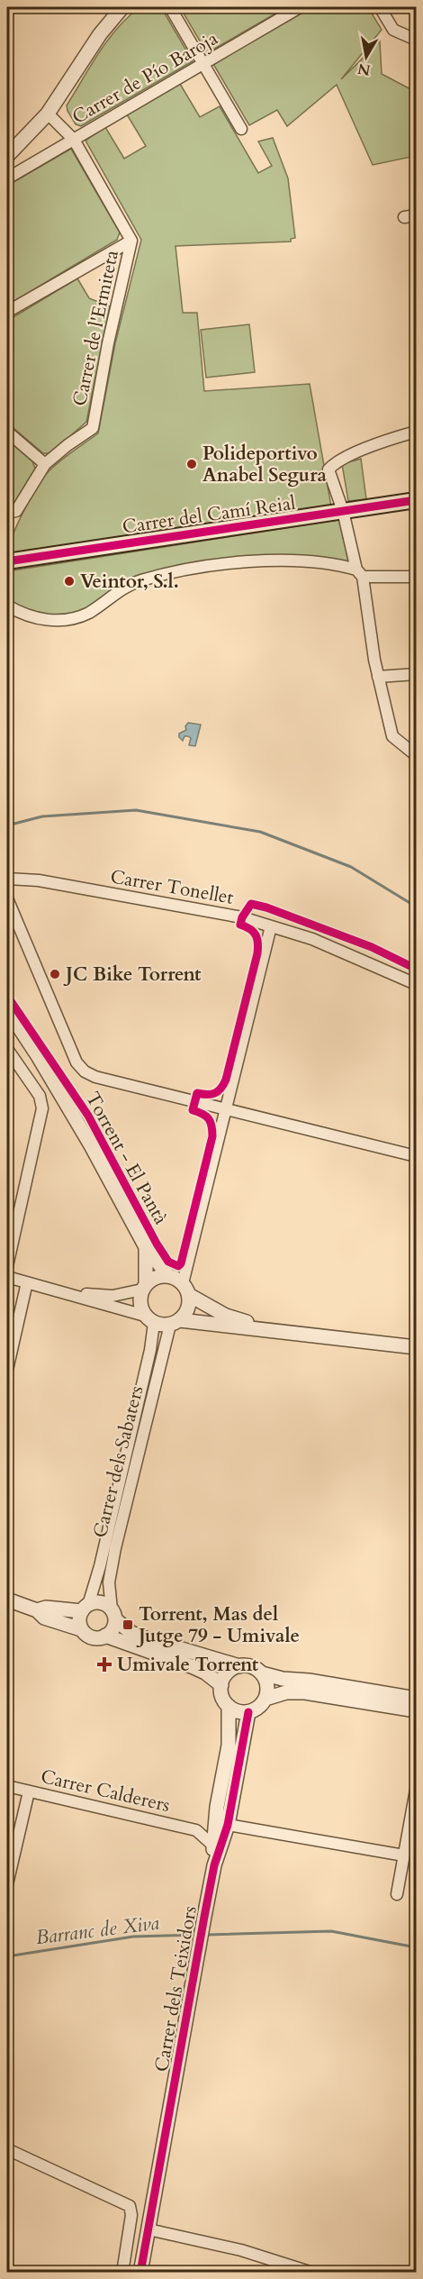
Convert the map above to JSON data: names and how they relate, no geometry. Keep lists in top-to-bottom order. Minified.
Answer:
{"streets":{"main road":["Carrer del Camí Reial"],"street":["Carrer de Pío Baroja","Carrer de l'Ermiteta","Carrer Tonellet","Carrer dels Sabaters","Carrer Calderers","Carrer dels Teixidors"],"cycle path":["Torrent - El Pantà"]},"crossings":[["Carrer Calderers","Carrer dels Teixidors"]],"water":["Barranc de Xiva"],"places":{"other":["Polideportivo Anabel Segura","Veintor, S.l.","JC Bike Torrent"],"transit":["Torrent, Mas del Jutge 79 - Umivale"],"health":["Umivale Torrent"]},"north":"bottom"}
